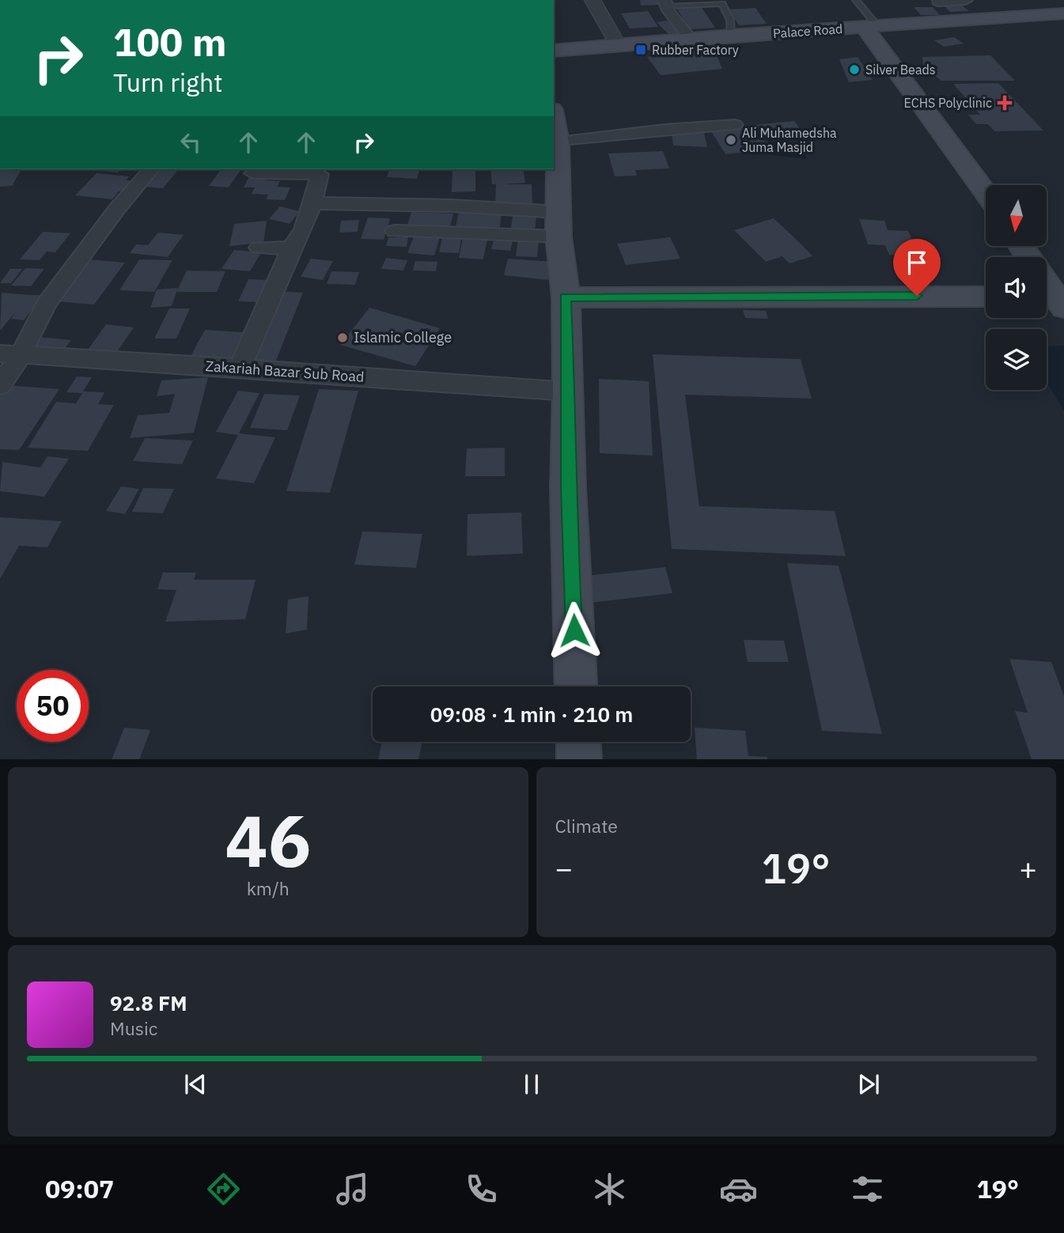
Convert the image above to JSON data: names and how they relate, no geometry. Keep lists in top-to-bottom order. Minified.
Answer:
{"streets":{"main road":["Palace Road"],"street":["Zakariah Bazar Sub Road"]},"places":{"transit":["Rubber Factory"],"other":["Silver Beads","Ali Muhamedsha Juma Masjid","Islamic College"],"health":["ECHS Polyclinic"]},"north":"bottom","page":{"turn":["100 m","Turn right"],"limit":"50","trip":"09:08 · 1 min · 210 m","tile":[["46","km/h"],"Climate"],"heat":["−","19°","+"],"song":["92.8 FM","Music"],"tabs":["09:07","19°"]}}
